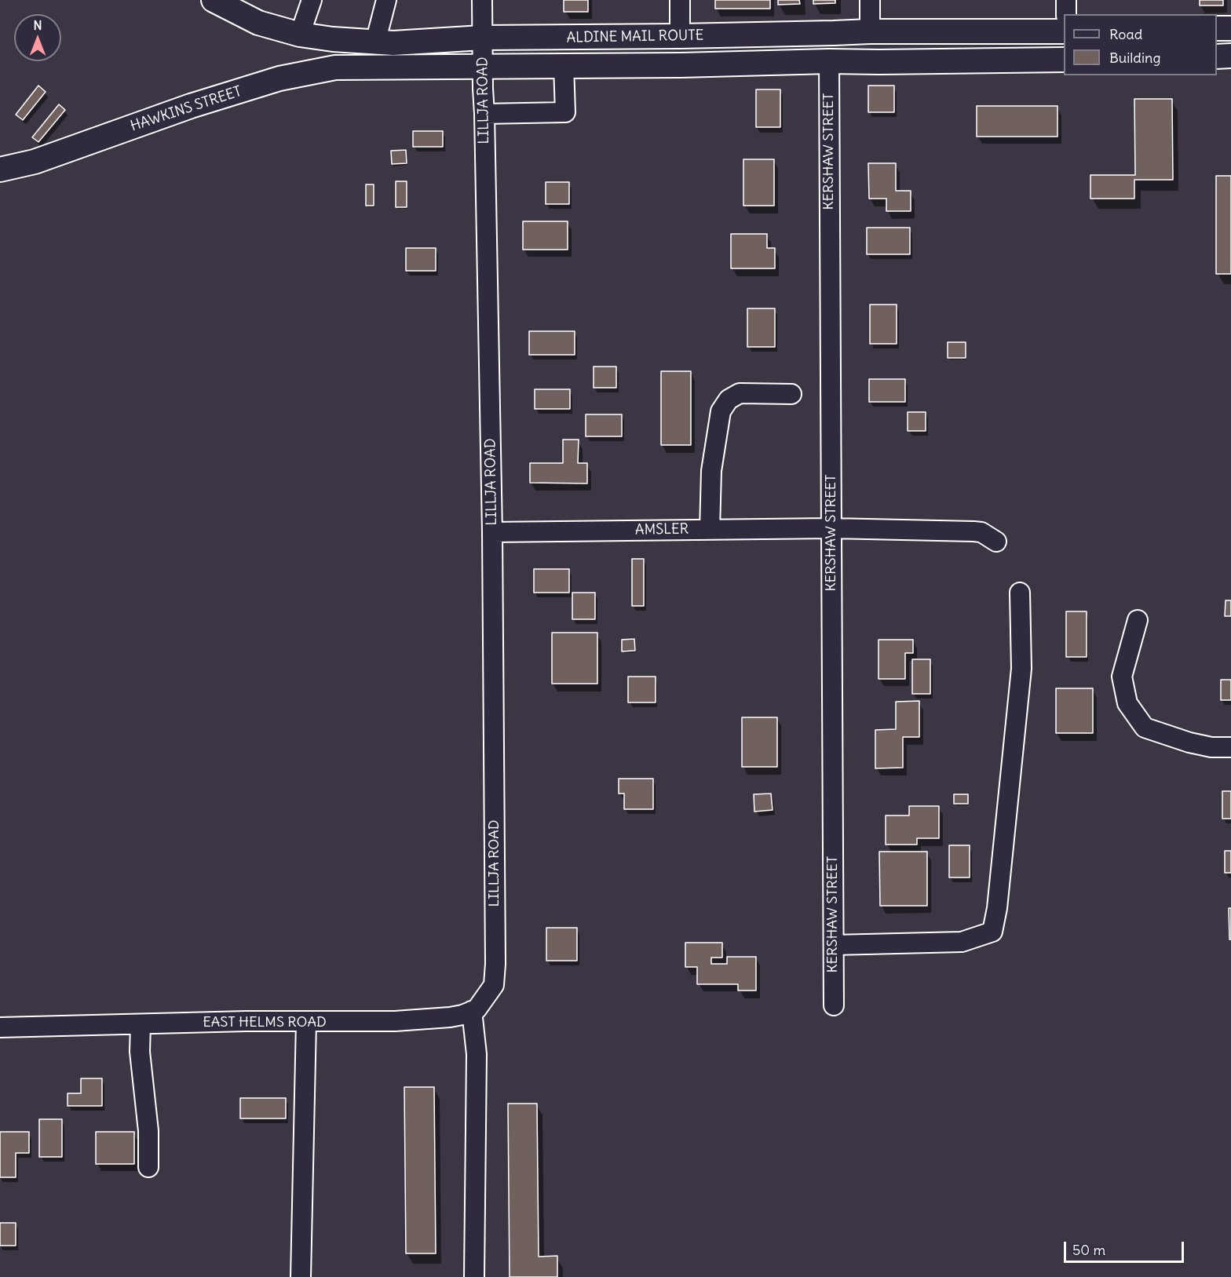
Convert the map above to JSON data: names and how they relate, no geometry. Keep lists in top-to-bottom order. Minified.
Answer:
{"streets":{"main road":["ALDINE MAIL ROUTE","HAWKINS STREET"],"street":["LILLJA ROAD","KERSHAW STREET","AMSLER","EAST HELMS ROAD"]},"crossings":[["ALDINE MAIL ROUTE","LILLJA ROAD"],["ALDINE MAIL ROUTE","HAWKINS STREET"],["ALDINE MAIL ROUTE","KERSHAW STREET"],["LILLJA ROAD","AMSLER"],["LILLJA ROAD","EAST HELMS ROAD"],["KERSHAW STREET","AMSLER"]],"legend":["Road","Building"],"scale_bar":"50 m","north":"top"}
